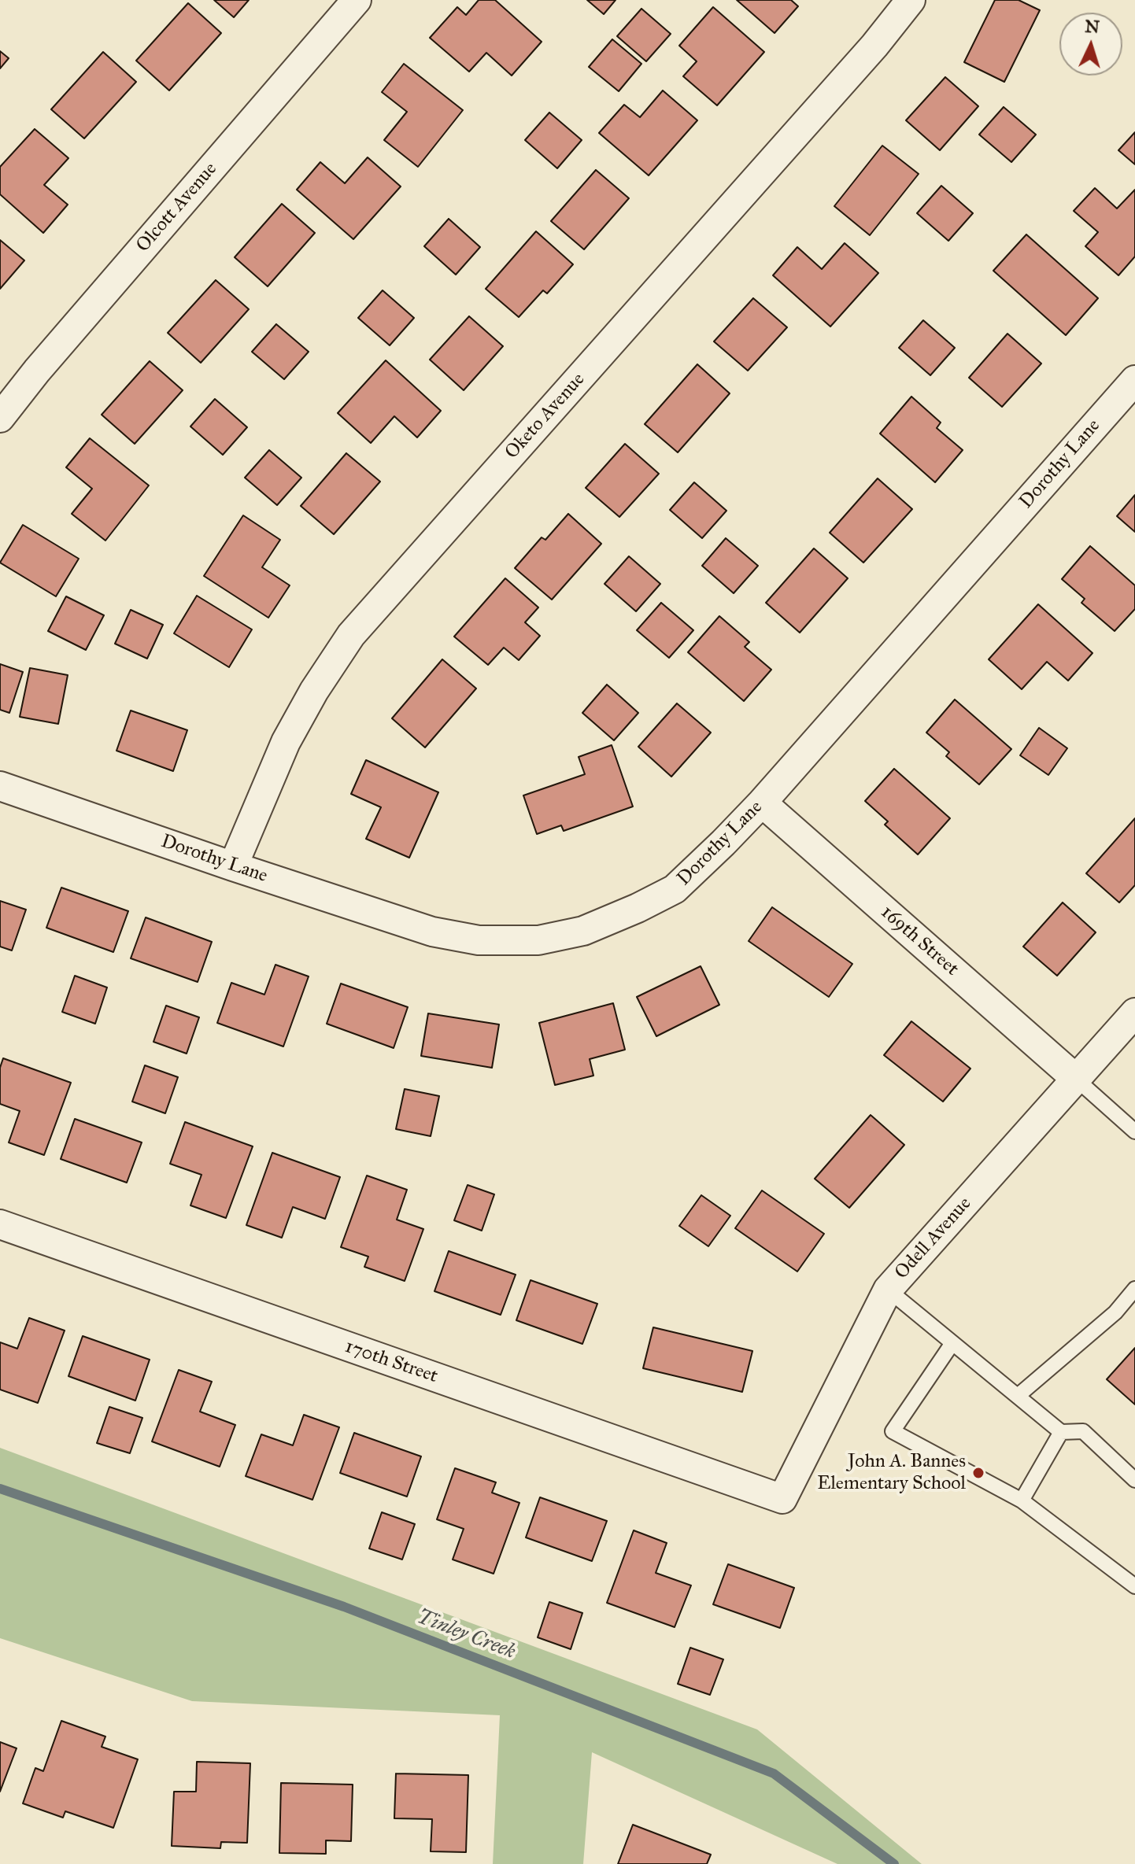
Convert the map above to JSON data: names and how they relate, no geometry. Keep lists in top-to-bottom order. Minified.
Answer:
{"streets":{"street":["Olcott Avenue","Oketo Avenue","Dorothy Lane","169th Street","Odell Avenue","170th Street"]},"crossings":[["Oketo Avenue","Dorothy Lane"],["Dorothy Lane","169th Street"],["169th Street","Odell Avenue"],["Odell Avenue","170th Street"]],"water":["Tinley Creek"],"places":["John A. Bannes Elementary School"],"north":"top"}
